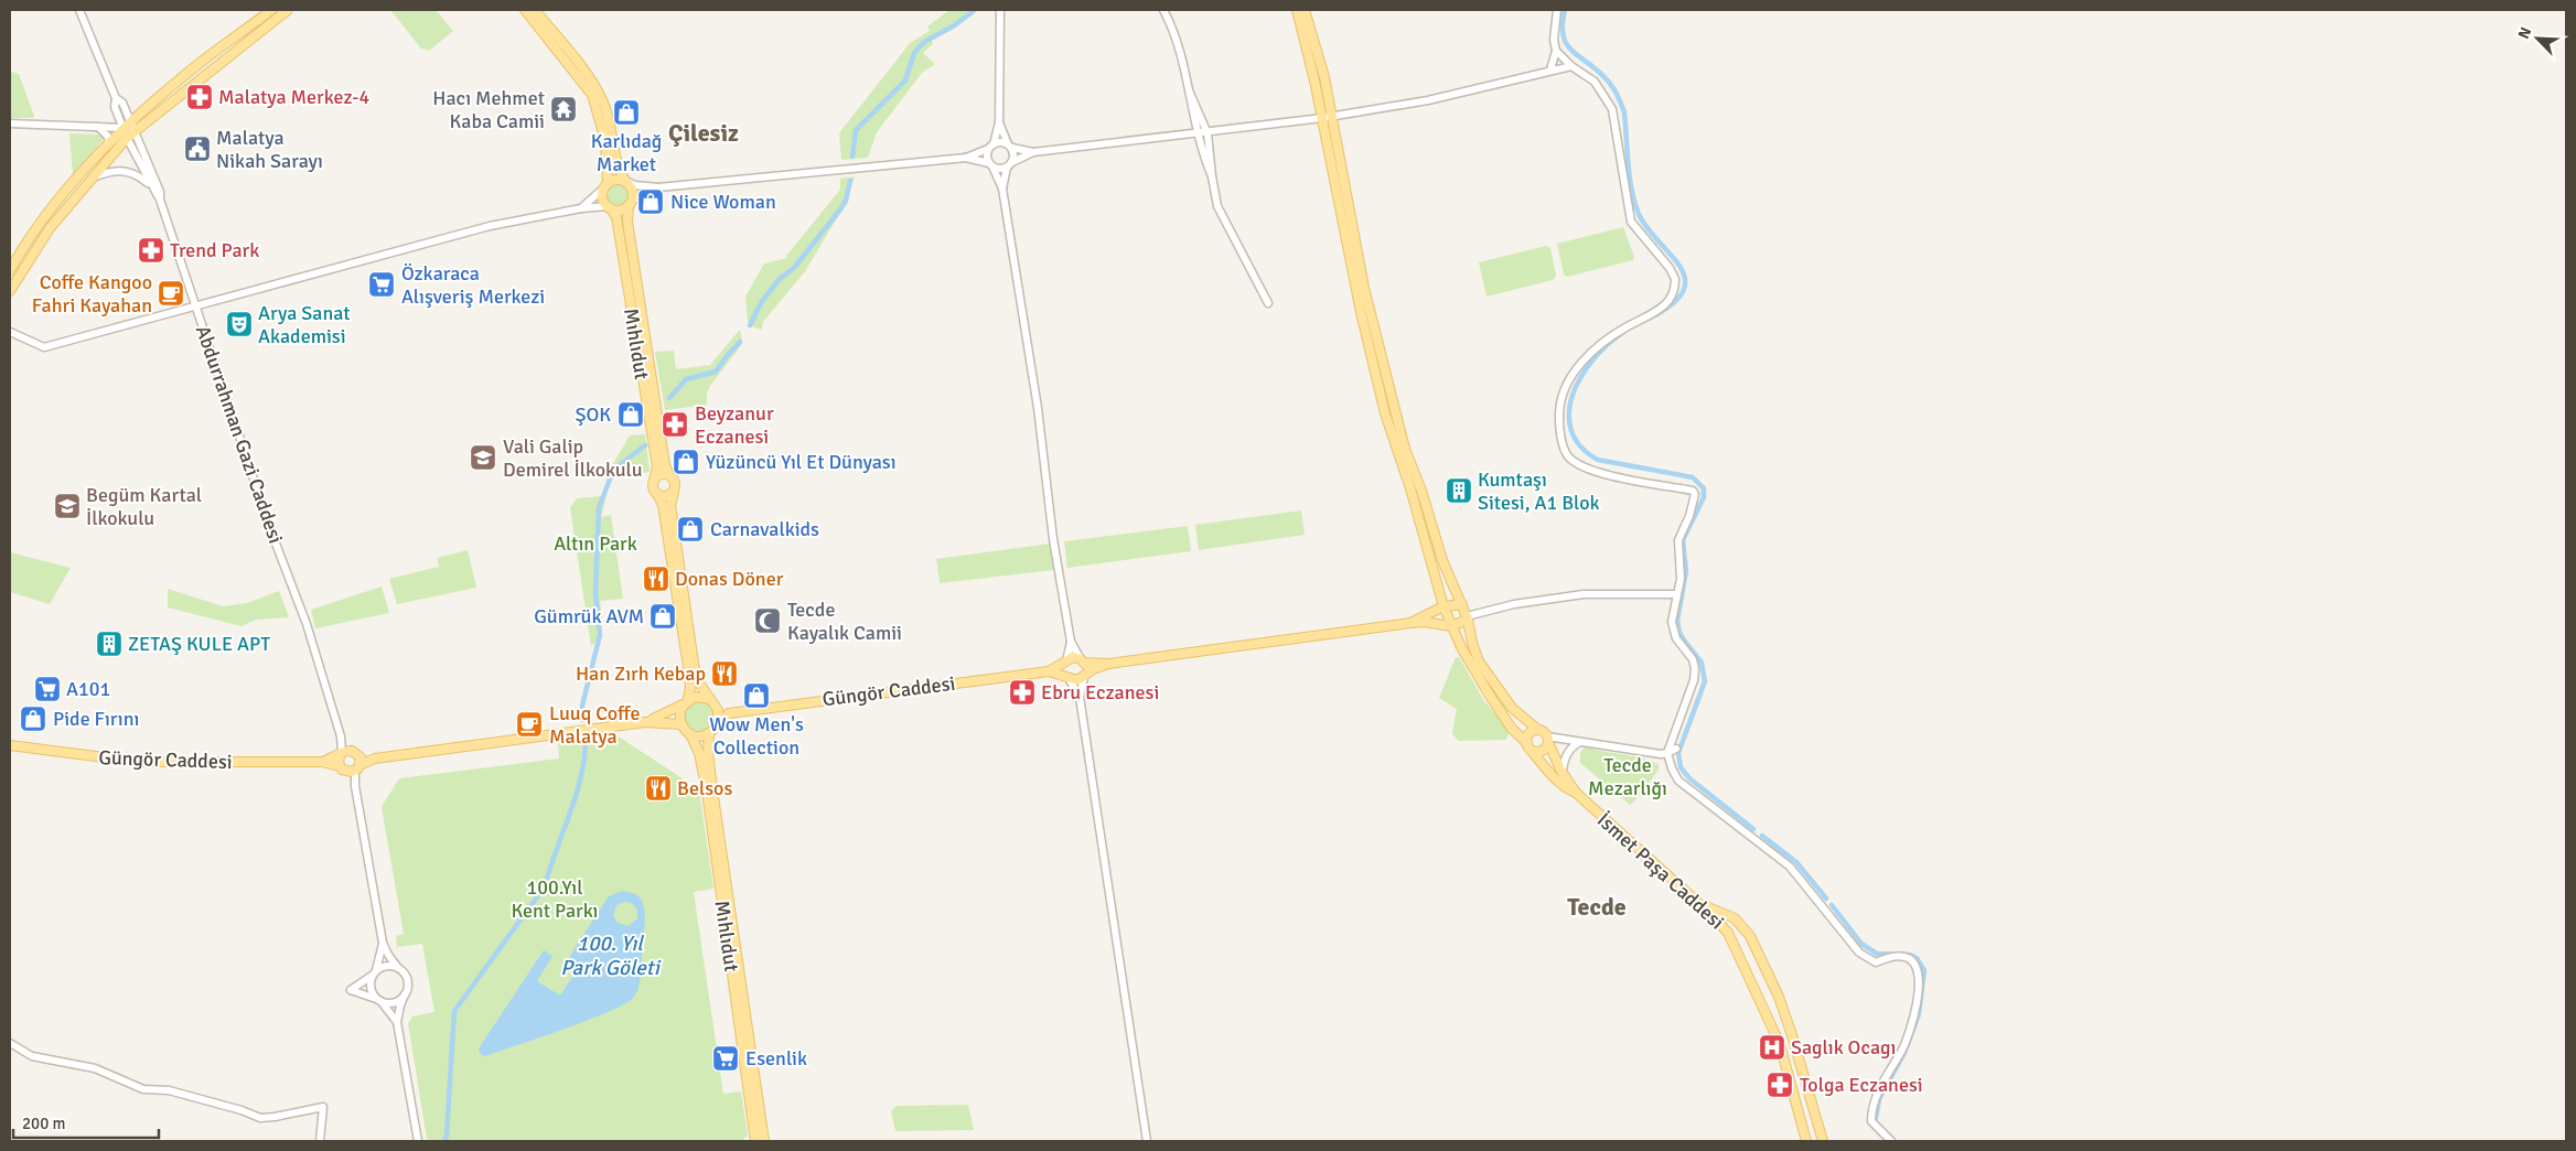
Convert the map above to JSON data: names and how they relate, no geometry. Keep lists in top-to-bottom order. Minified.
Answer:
{"streets":{"main road":["Mıhlıdut","Güngör Caddesi","İsmet Paşa Caddesi"],"street":["Abdurrahman Gazi Caddesi"]},"crossings":[["Abdurrahman Gazi Caddesi","Güngör Caddesi"]],"districts":["Çilesiz","Tecde"],"water":["100. Yıl Park Göleti"],"parks":["Altın Park","Tecde Mezarlığı","100.Yıl Kent Parkı"],"places":{"pharmacy":["Malatya Merkez-4","Trend Park","Beyzanur Eczanesi","Ebru Eczanesi","Tolga Eczanesi"],"temple":["Hacı Mehmet Kaba Camii"],"shop":["Karlıdağ Market","Nice Woman","ŞOK","Yüzüncü Yıl Et Dünyası","Carnavalkids","Gümrük AVM","Wow Men's Collection","Pide Fırını"],"public building":["Malatya Nikah Sarayı"],"supermarket":["Özkaraca Alışveriş Merkezi","A101","Esenlik"],"cafe":["Coffe Kangoo Fahri Kayahan","Luuq Coffe Malatya"],"theatre":["Arya Sanat Akademisi"],"school or university":["Vali Galip Demirel İlkokulu","Begüm Kartal İlkokulu"],"building":["Kumtaşı Sitesi, A1 Blok","ZETAŞ KULE APT"],"restaurant":["Donas Döner","Han Zırh Kebap","Belsos"],"mosque":["Tecde Kayalık Camii"],"hospital":["Saglık Ocagı"]},"scale_bar":"200 m","north":"top left"}
